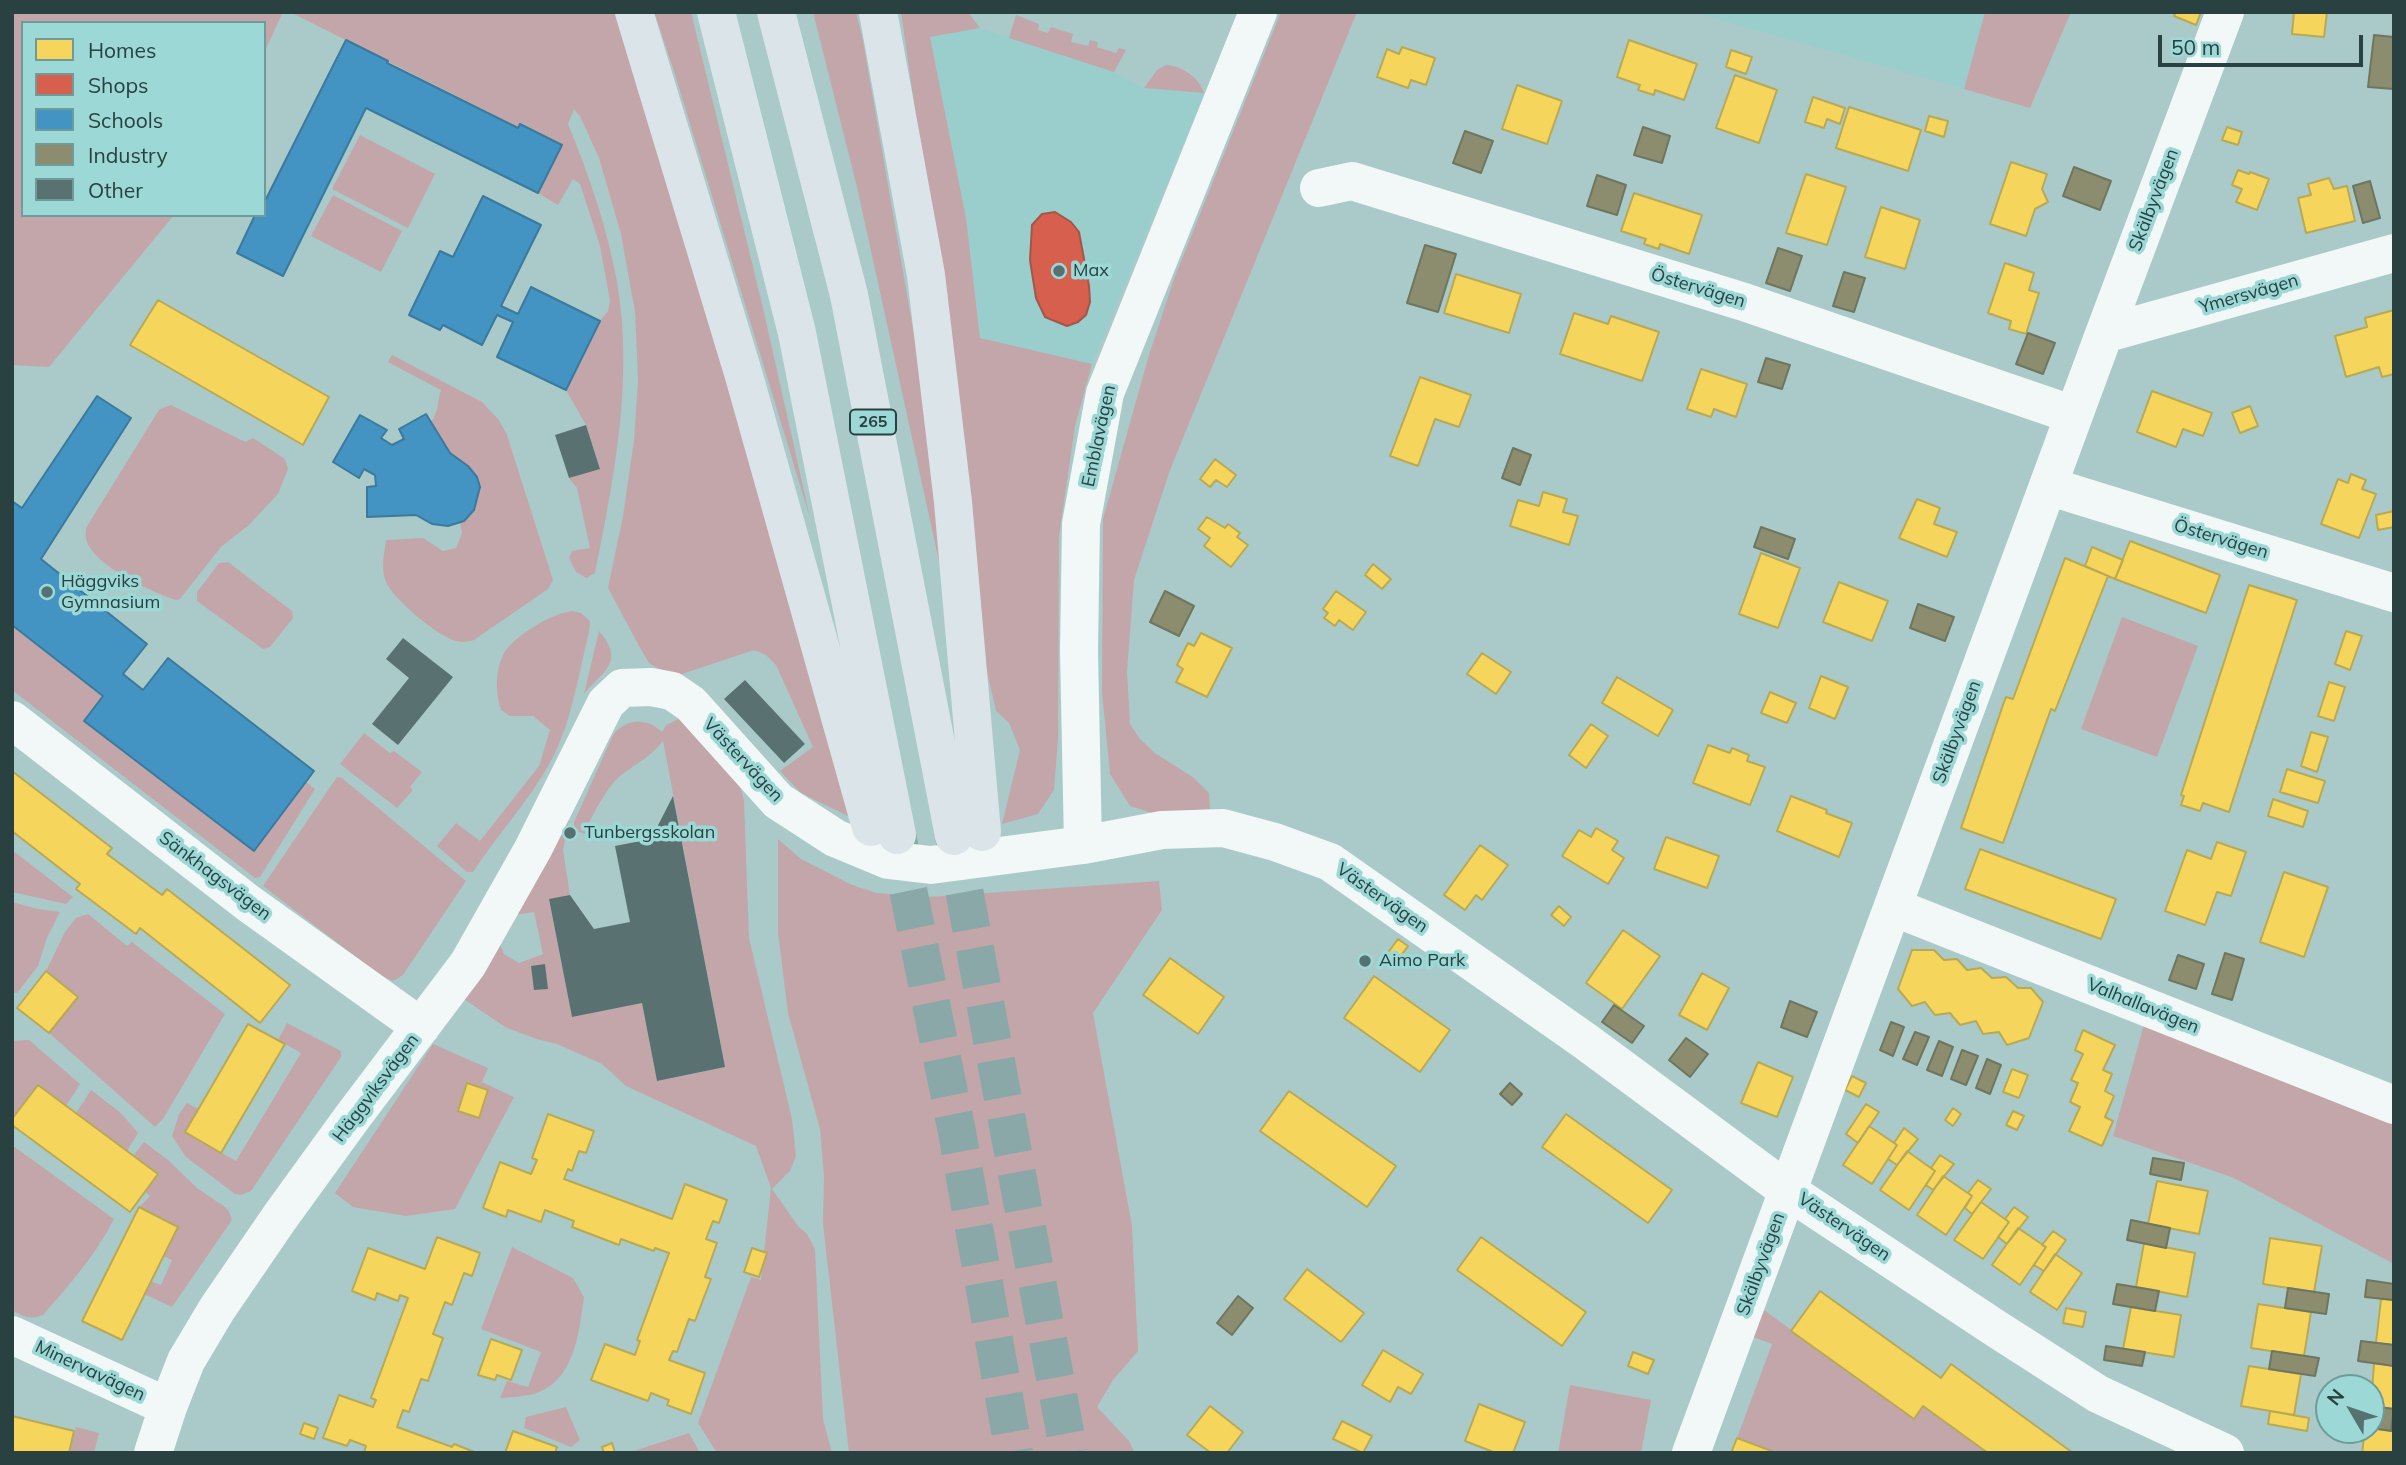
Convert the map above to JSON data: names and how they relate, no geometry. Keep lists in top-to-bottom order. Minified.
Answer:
{"streets":{"highway":["265"],"street":["Skälbyvägen","Östervägen","Ymersvägen","Emblavägen","Västervägen","Sänkhagsvägen","Valhallavägen","Häggviksvägen","Minervavägen"]},"crossings":[["Skälbyvägen","Östervägen"],["Skälbyvägen","Ymersvägen"],["Skälbyvägen","Västervägen"],["Skälbyvägen","Valhallavägen"],["Emblavägen","Västervägen"],["Västervägen","Häggviksvägen"],["Sänkhagsvägen","Häggviksvägen"],["Häggviksvägen","Minervavägen"]],"places":["Max","Häggviks Gymnasium","Tunbergsskolan","Aimo Park"],"legend":["Homes","Shops","Schools","Industry","Other"],"scale_bar":"50 m","north":"top left"}
